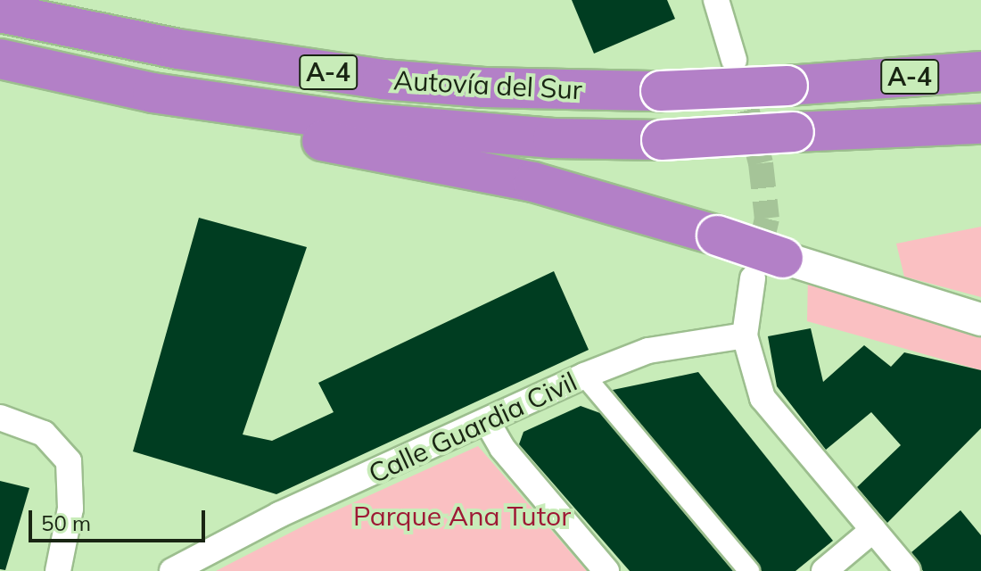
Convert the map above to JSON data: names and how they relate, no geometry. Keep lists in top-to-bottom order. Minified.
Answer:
{"streets":{"highway":["A-4","Autovía del Sur"],"street":["Calle Guardia Civil"]},"parks":["Parque Ana Tutor"],"scale_bar":"50 m"}
